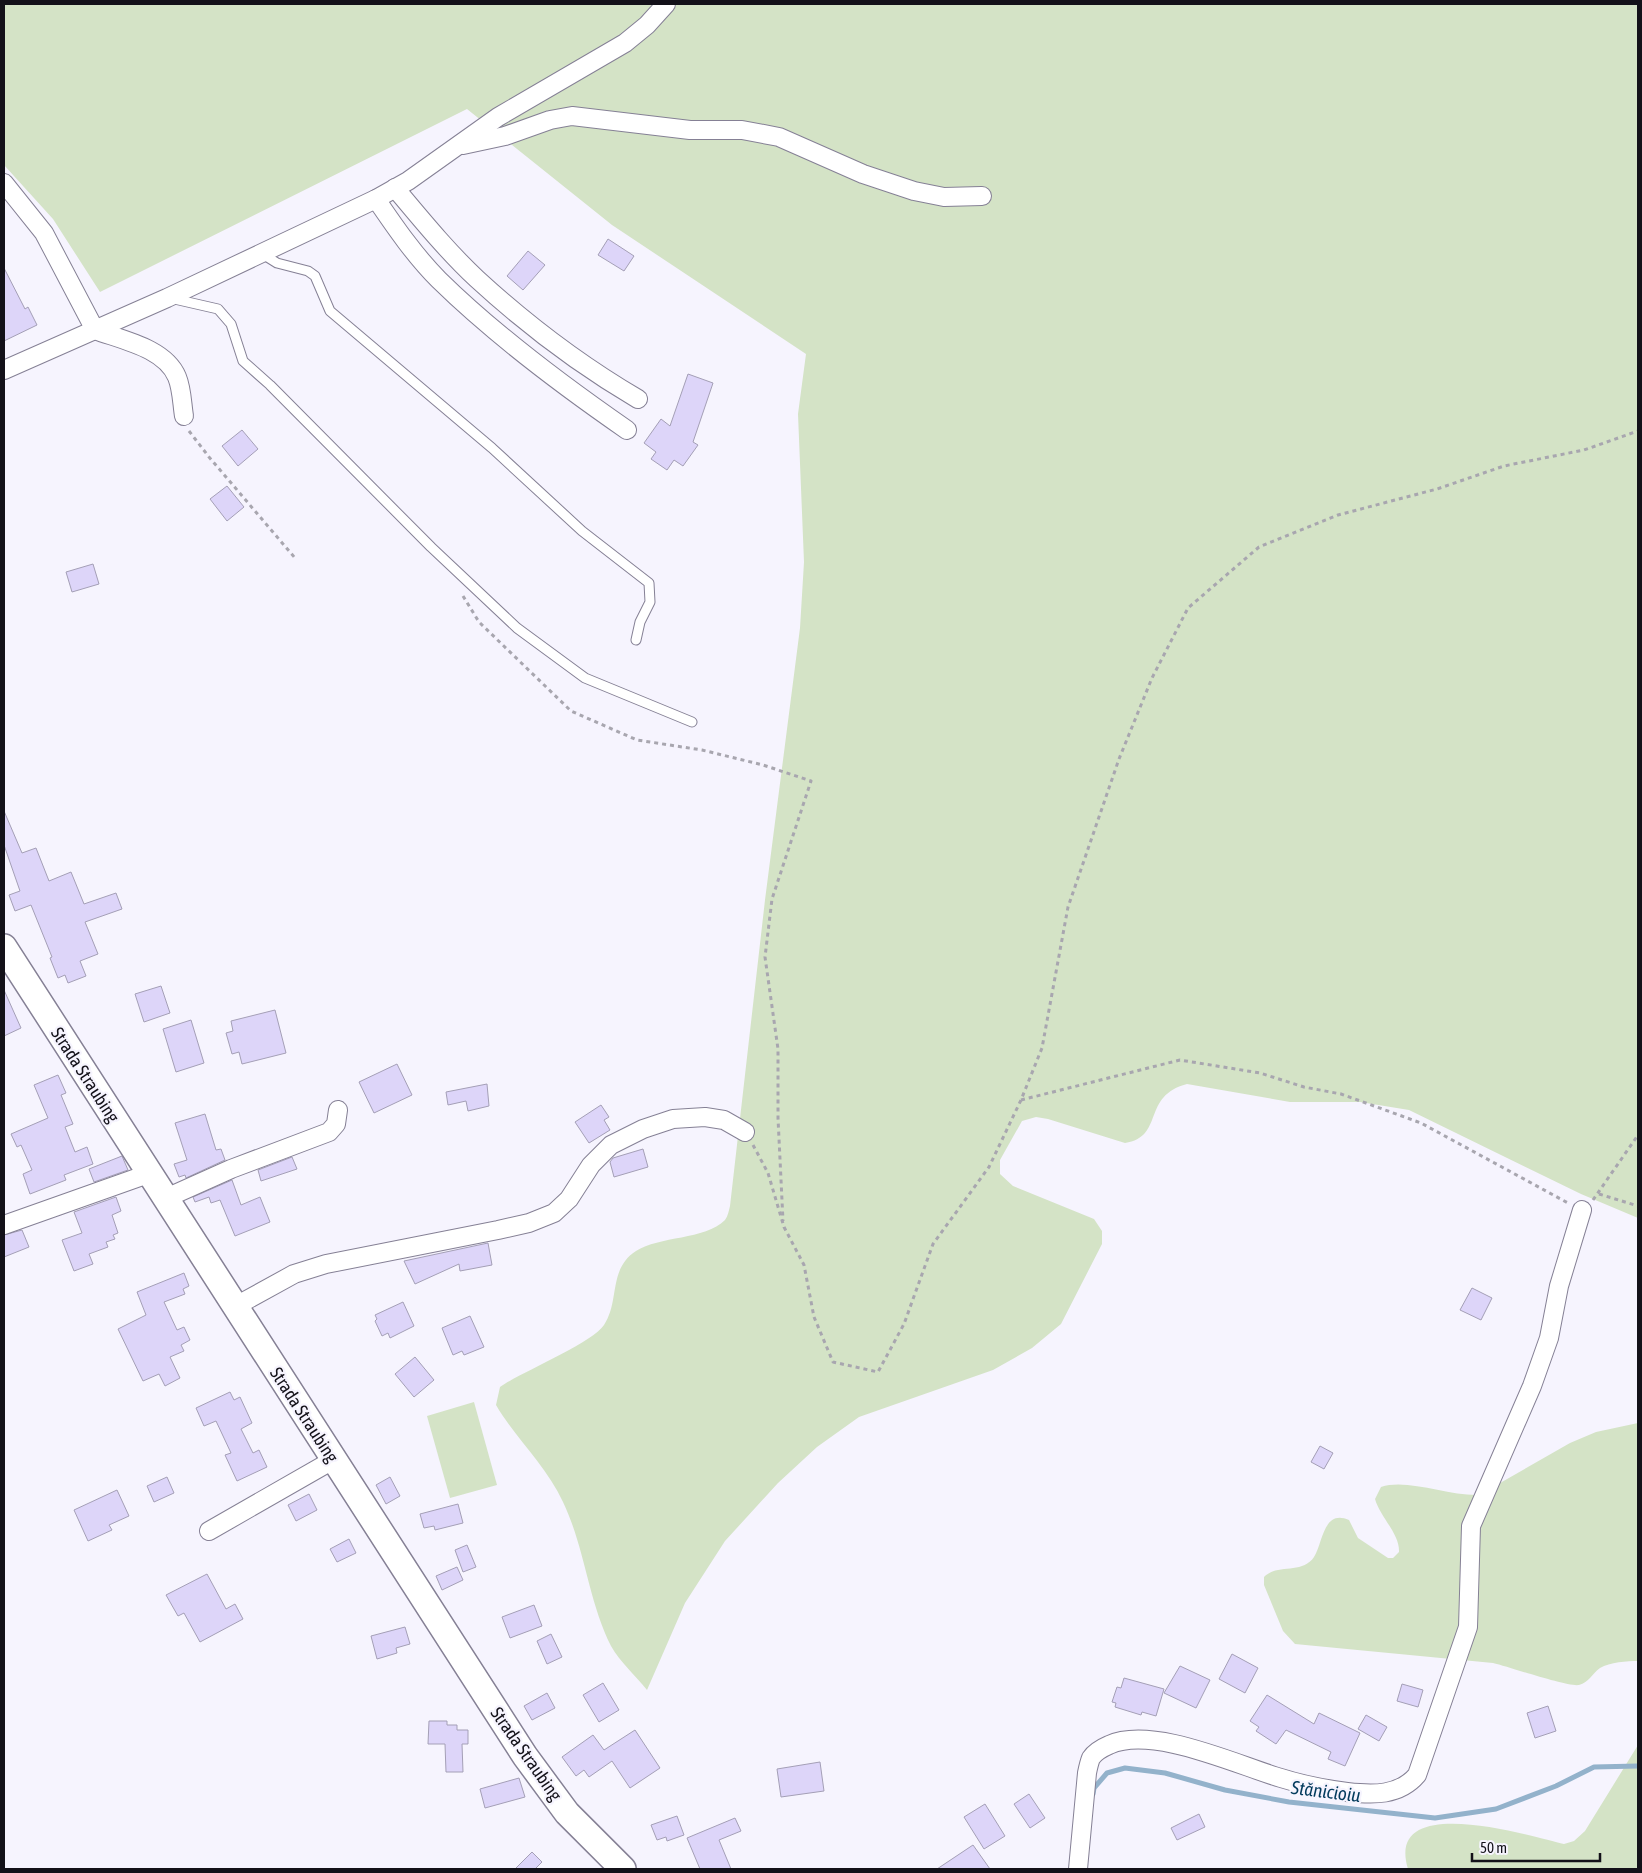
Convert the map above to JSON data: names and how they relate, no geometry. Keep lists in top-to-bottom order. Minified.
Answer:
{"streets":{"main road":["Strada Straubing"]},"water":["Stănicioiu"],"scale_bar":"50 m"}
